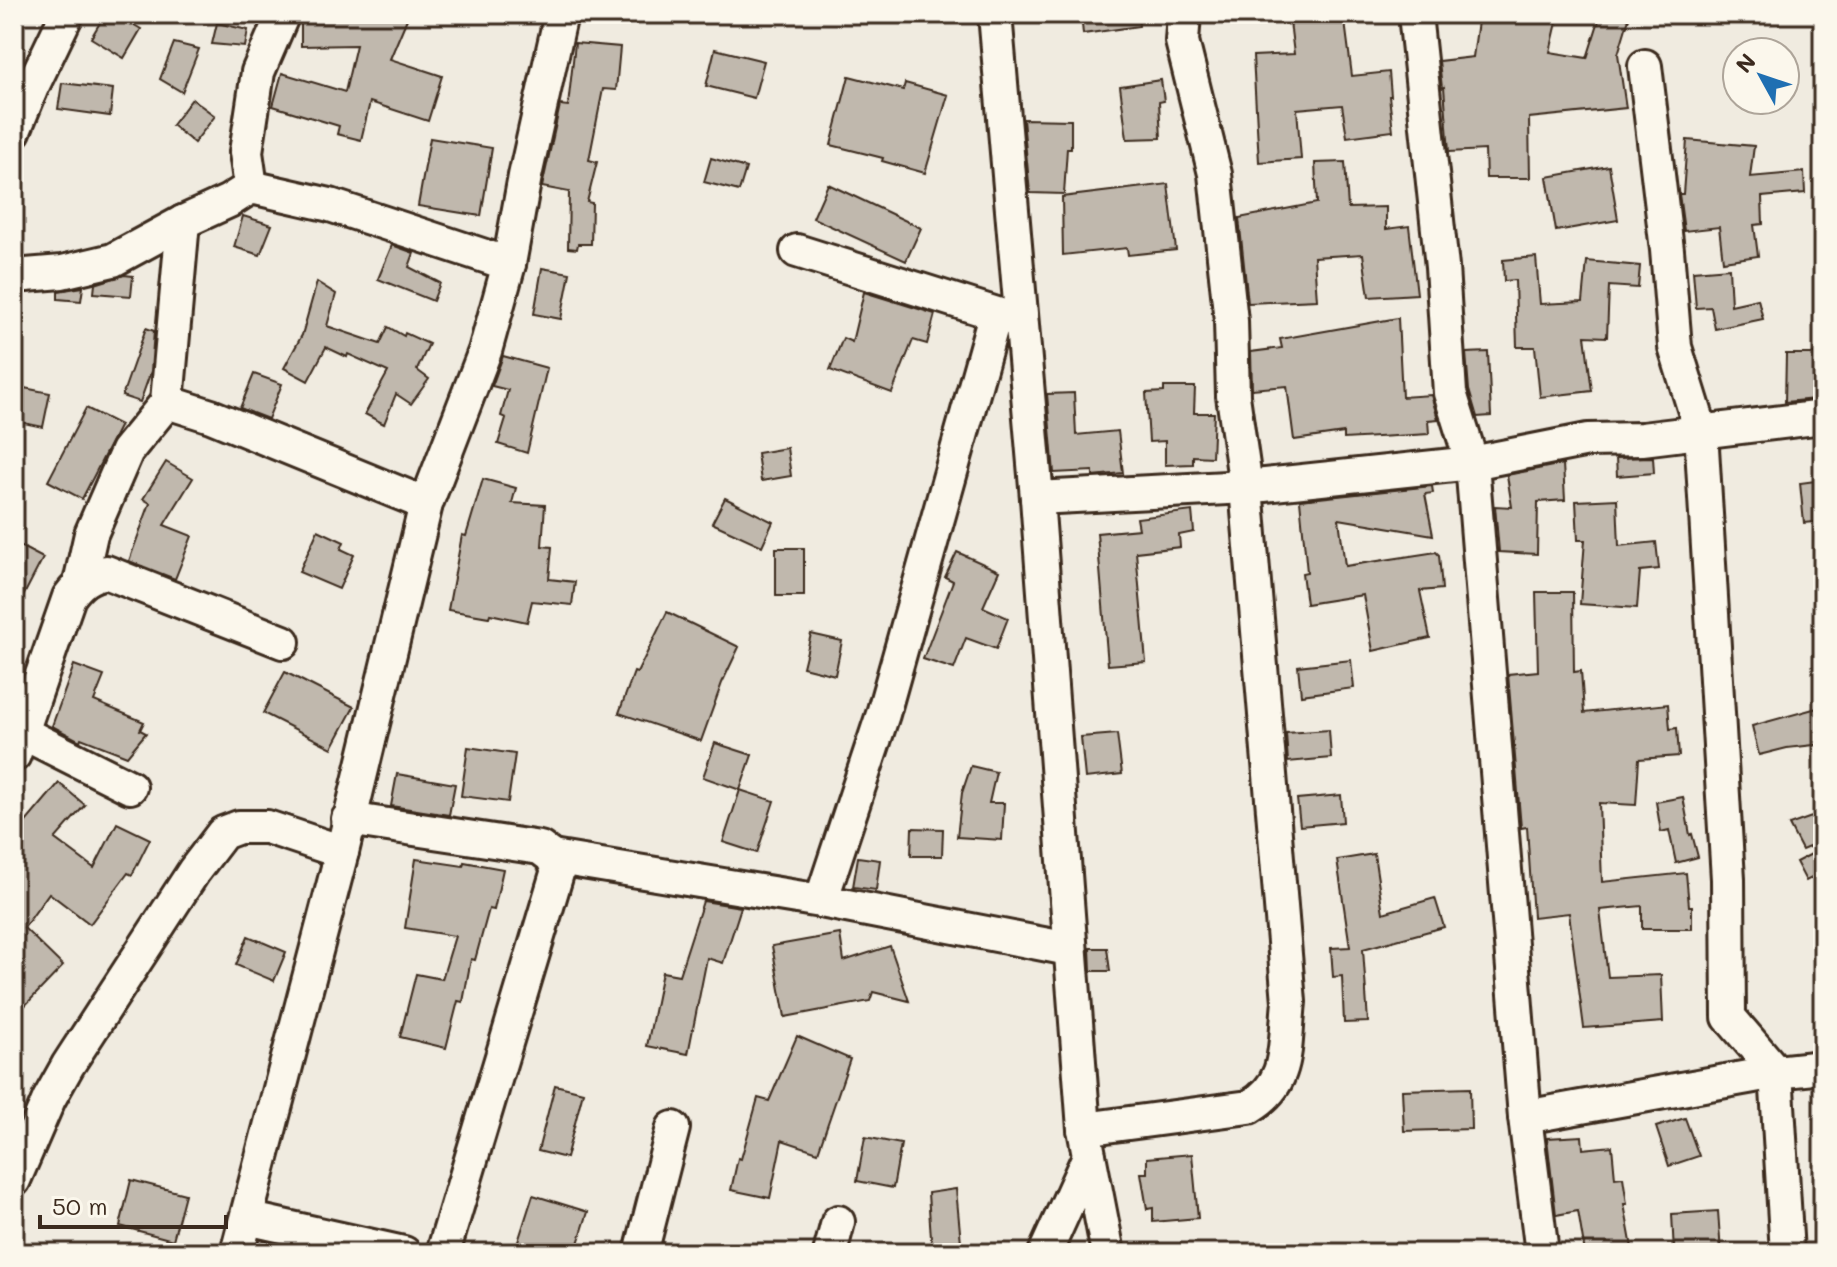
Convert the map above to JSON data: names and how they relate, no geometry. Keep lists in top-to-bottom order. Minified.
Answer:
{"scale_bar":"50 m","north":"top left"}
